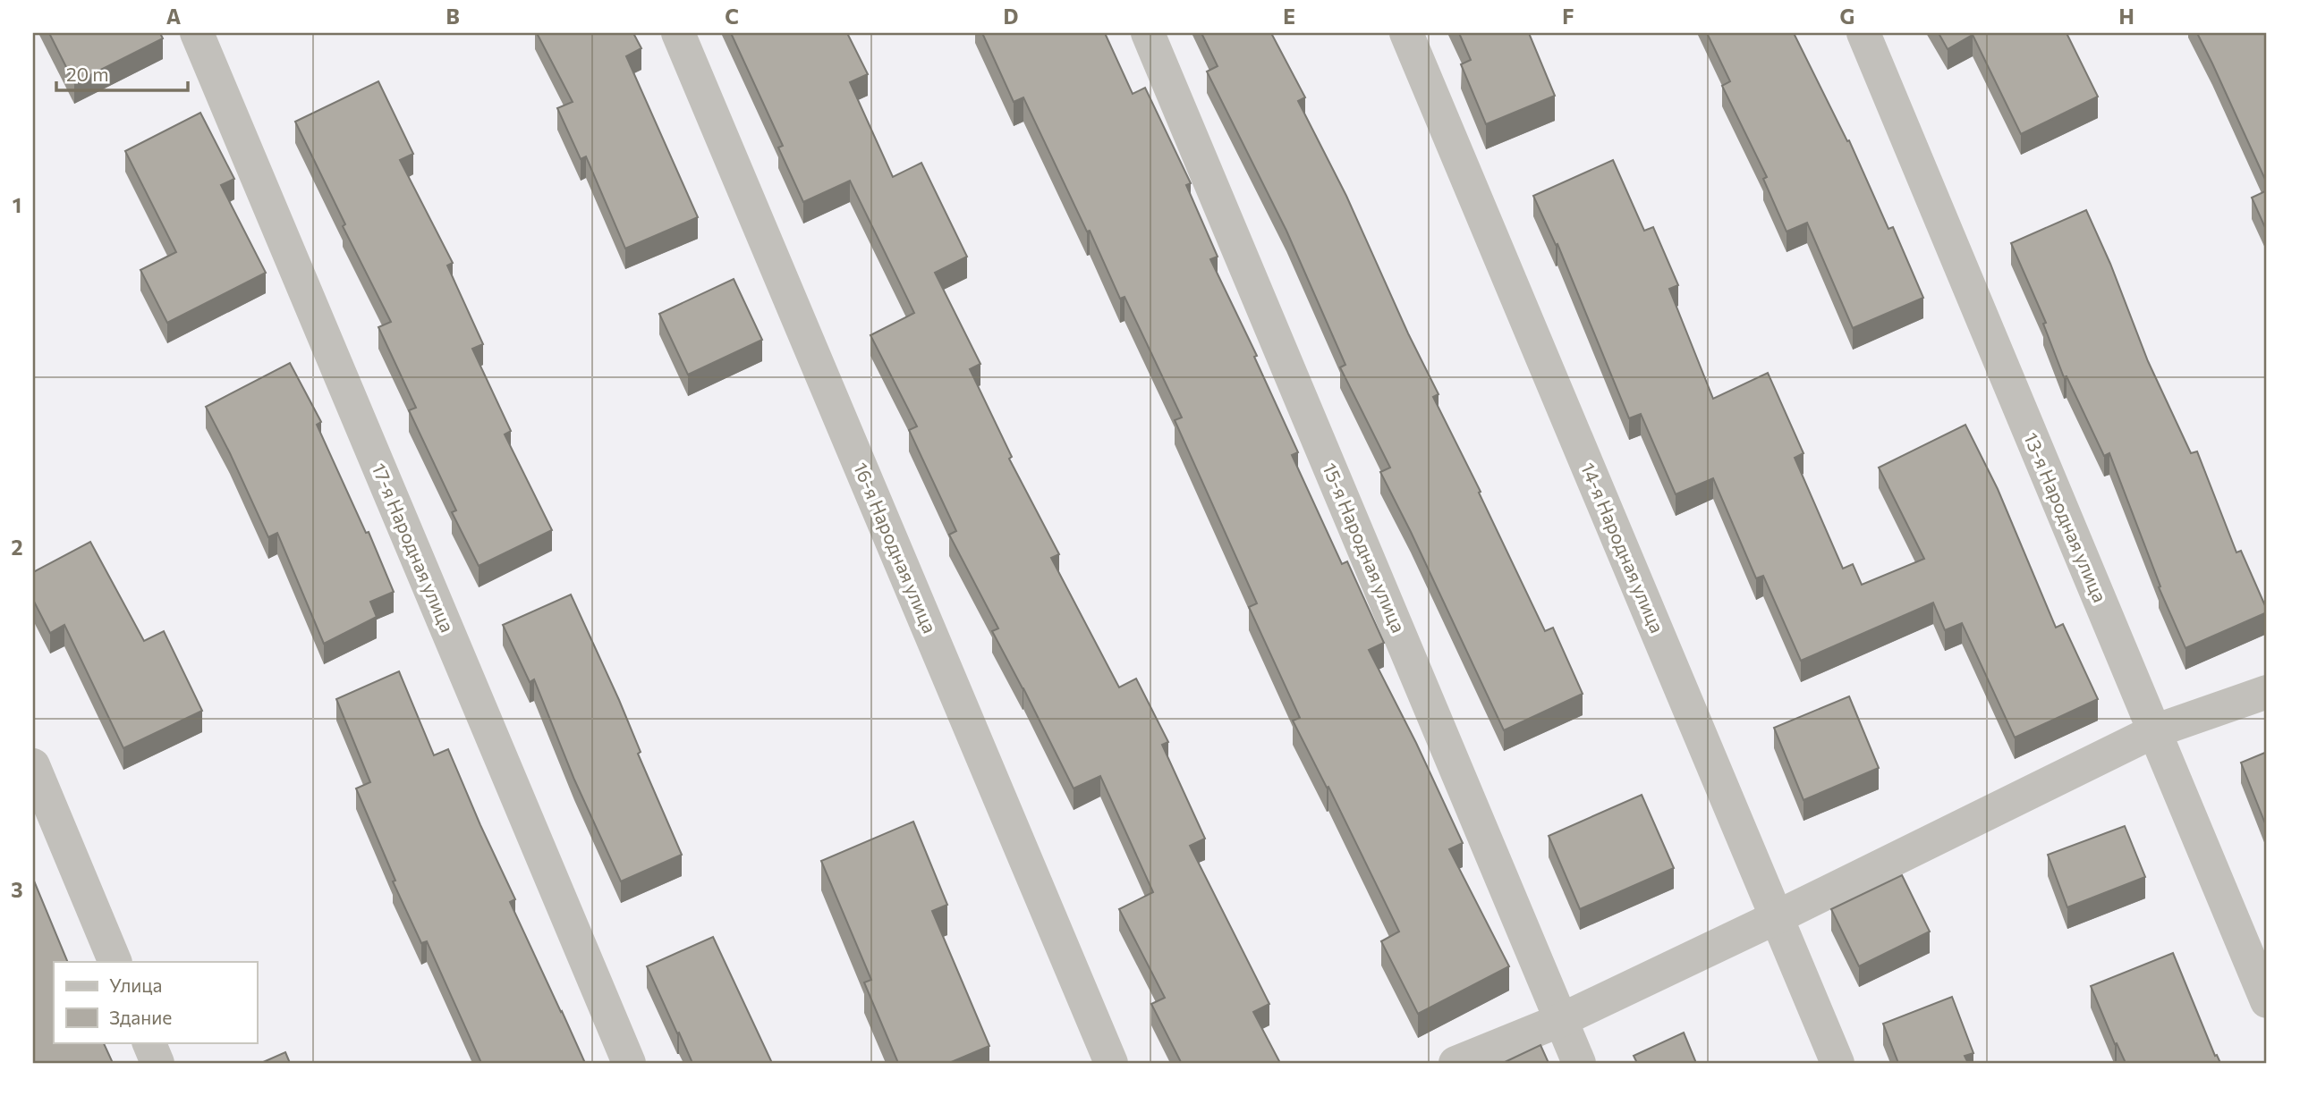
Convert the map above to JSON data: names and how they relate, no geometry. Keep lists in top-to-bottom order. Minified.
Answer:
{"streets":{"street":["13-я Народная улица","17-я Народная улица","16-я Народная улица","15-я Народная улица","14-я Народная улица"]},"legend":["Улица","Здание"],"scale_bar":"20 m","grid":{"columns":["A","B","C","D","E","F","G","H"],"rows":["1","2","3"]}}
